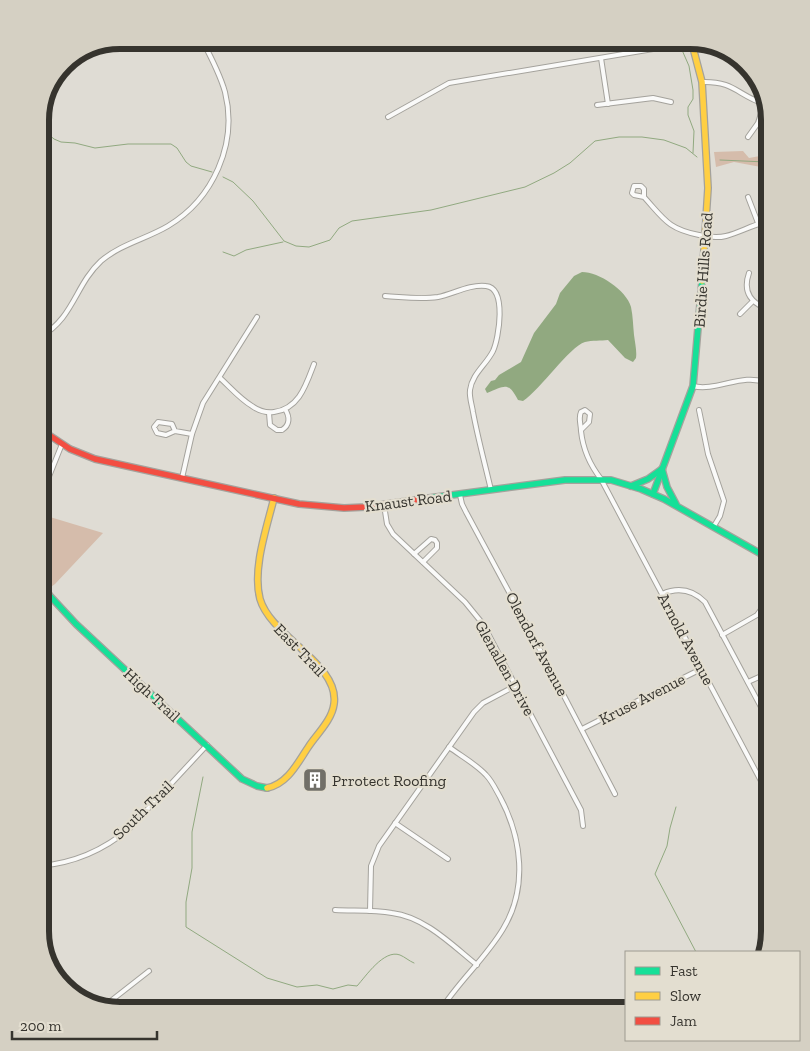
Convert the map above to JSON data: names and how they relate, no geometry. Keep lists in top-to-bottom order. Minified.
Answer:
{"streets":{"main road":["Birdie Hills Road","Knaust Road","East Trail","High Trail"],"street":["Arnold Avenue","Olendorf Avenue","Glenallen Drive","Kruse Avenue","South Trail"]},"crossings":[["Birdie Hills Road","Knaust Road"],["Knaust Road","Arnold Avenue"],["Knaust Road","Olendorf Avenue"],["Knaust Road","East Trail"],["Knaust Road","Glenallen Drive"],["Arnold Avenue","Kruse Avenue"],["Olendorf Avenue","Kruse Avenue"],["East Trail","High Trail"],["High Trail","South Trail"]],"places":{"building":["Prrotect Roofing"]},"legend":["Fast","Slow","Jam"],"scale_bar":"200 m"}
